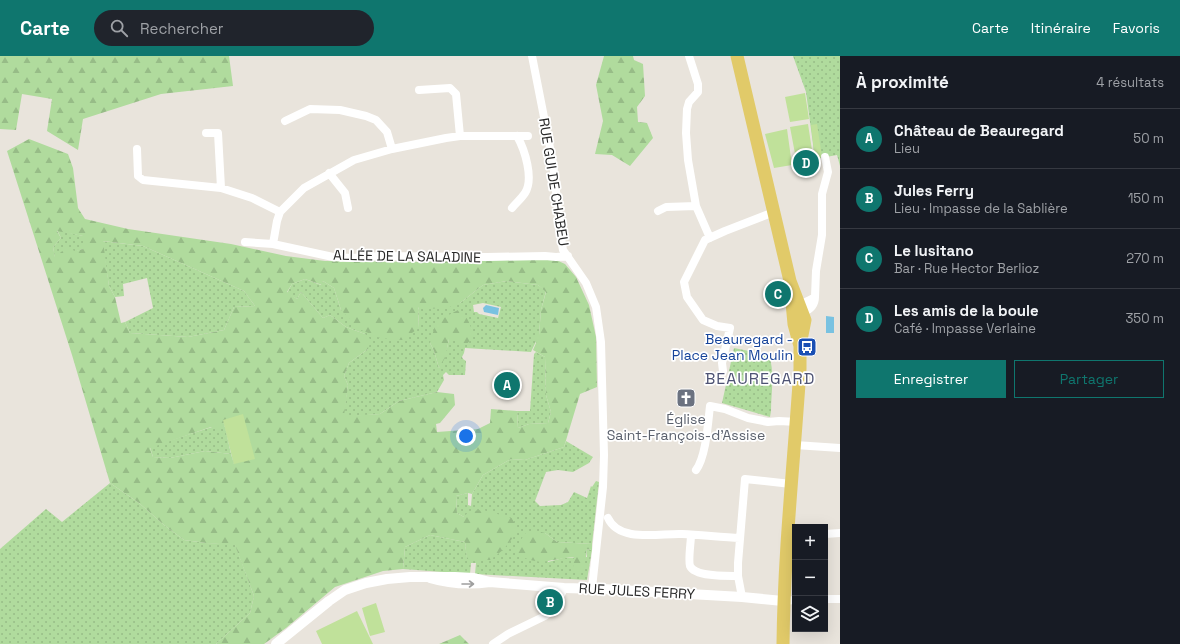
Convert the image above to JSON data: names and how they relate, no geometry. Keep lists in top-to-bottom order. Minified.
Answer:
{"streets":{"street":["RUE GUI DE CHABEU","ALLÉE DE LA SALADINE","RUE JULES FERRY"]},"crossings":[["RUE GUI DE CHABEU","ALLÉE DE LA SALADINE"],["RUE GUI DE CHABEU","RUE JULES FERRY"]],"districts":["BEAUREGARD"],"places":{"bus stop":["Beauregard - Place Jean Moulin"],"church":["Église Saint-François-d'Assise"]},"page":{"header":"Carte","search":"Rechercher","nav":["Carte","Itinéraire","Favoris"],"heading":["À proximité","4 résultats"],"list":[{"mark":"A","name":"Château de Beauregard","note":"Lieu","value":"50 m"},{"mark":"B","name":"Jules Ferry","note":"Lieu · Impasse de la Sablière","value":"150 m"},{"mark":"C","name":"Le lusitano","note":"Bar · Rue Hector Berlioz","value":"270 m"},{"mark":"D","name":"Les amis de la boule","note":"Café · Impasse Verlaine","value":"350 m"}],"pins":["D","C","A","B"],"buttons":["Enregistrer","Partager"],"map_buttons":["+","−"]}}
